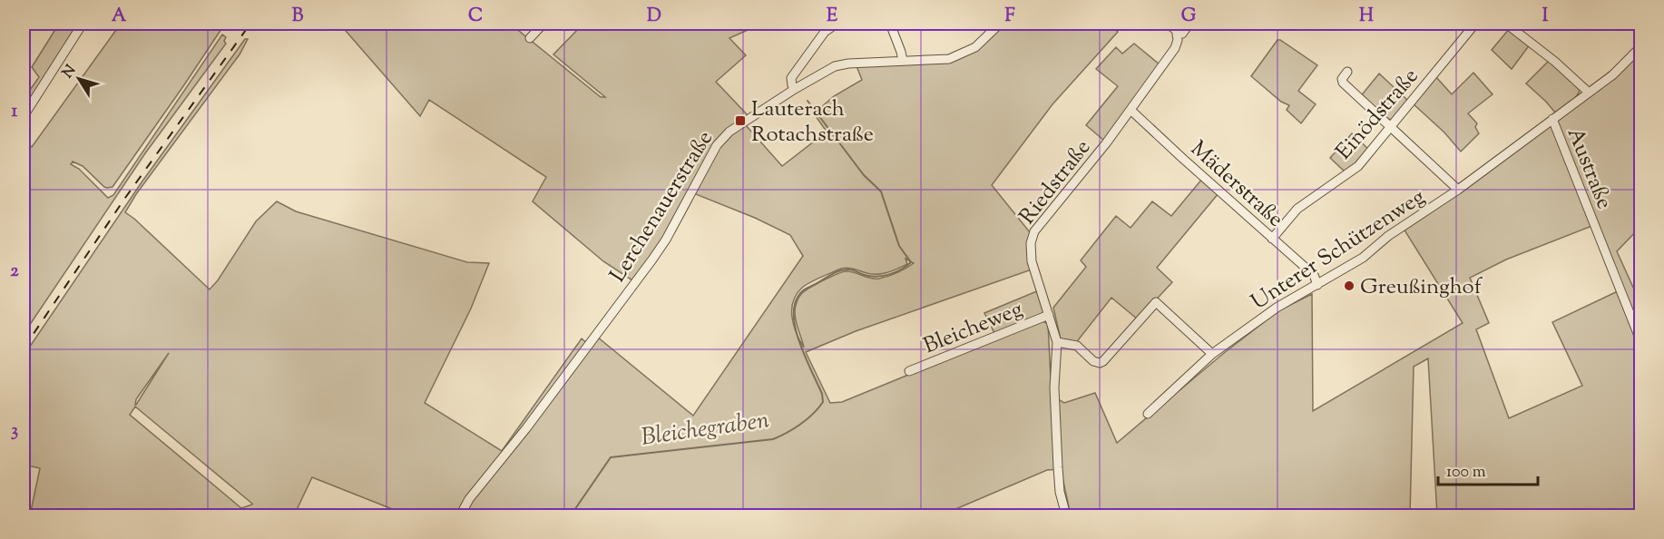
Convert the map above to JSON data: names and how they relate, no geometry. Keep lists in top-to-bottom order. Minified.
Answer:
{"streets":{"street":["Einödstraße","Austraße","Riedstraße","Mäderstraße","Lerchenauerstraße","Unterer Schützenweg","Bleicheweg"]},"crossings":[["Einödstraße","Mäderstraße"],["Austraße","Unterer Schützenweg"],["Riedstraße","Mäderstraße"],["Riedstraße","Bleicheweg"],["Mäderstraße","Unterer Schützenweg"]],"water":["Bleichegraben"],"places":{"transit":["Lauterach Rotachstraße"],"other":["Greußinghof"]},"scale_bar":"100 m","north":"top left","grid":{"columns":["A","B","C","D","E","F","G","H","I"],"rows":["1","2","3"]}}
